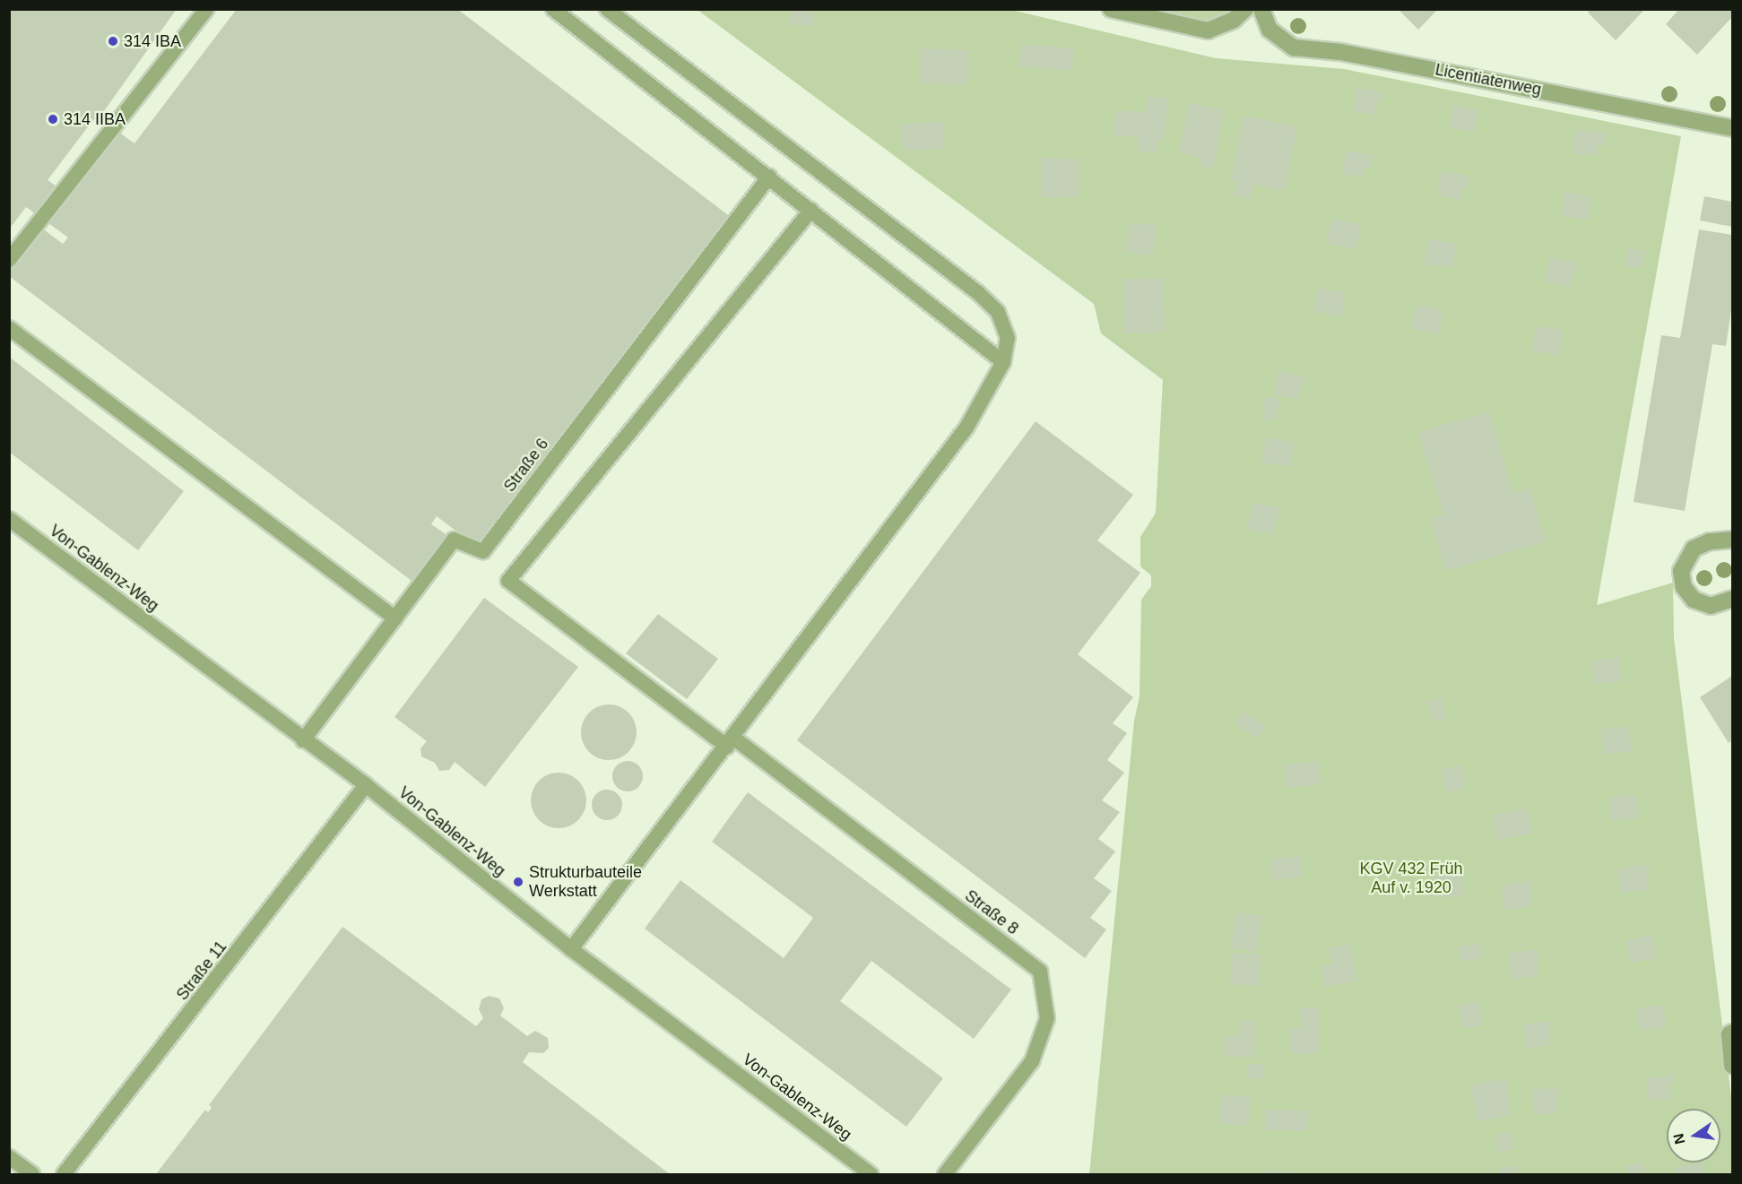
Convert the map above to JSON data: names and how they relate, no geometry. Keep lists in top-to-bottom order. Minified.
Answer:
{"streets":{"street":["Licentiatenweg"],"lane":["Straße 6","Von-Gablenz-Weg","Straße 8","Straße 11"]},"crossings":[["Straße 6","Von-Gablenz-Weg"],["Von-Gablenz-Weg","Straße 11"]],"parks":["KGV 432 Früh Auf v. 1920"],"places":["314 IBA","314 IIBA","Strukturbauteile Werkstatt"],"north":"left"}
